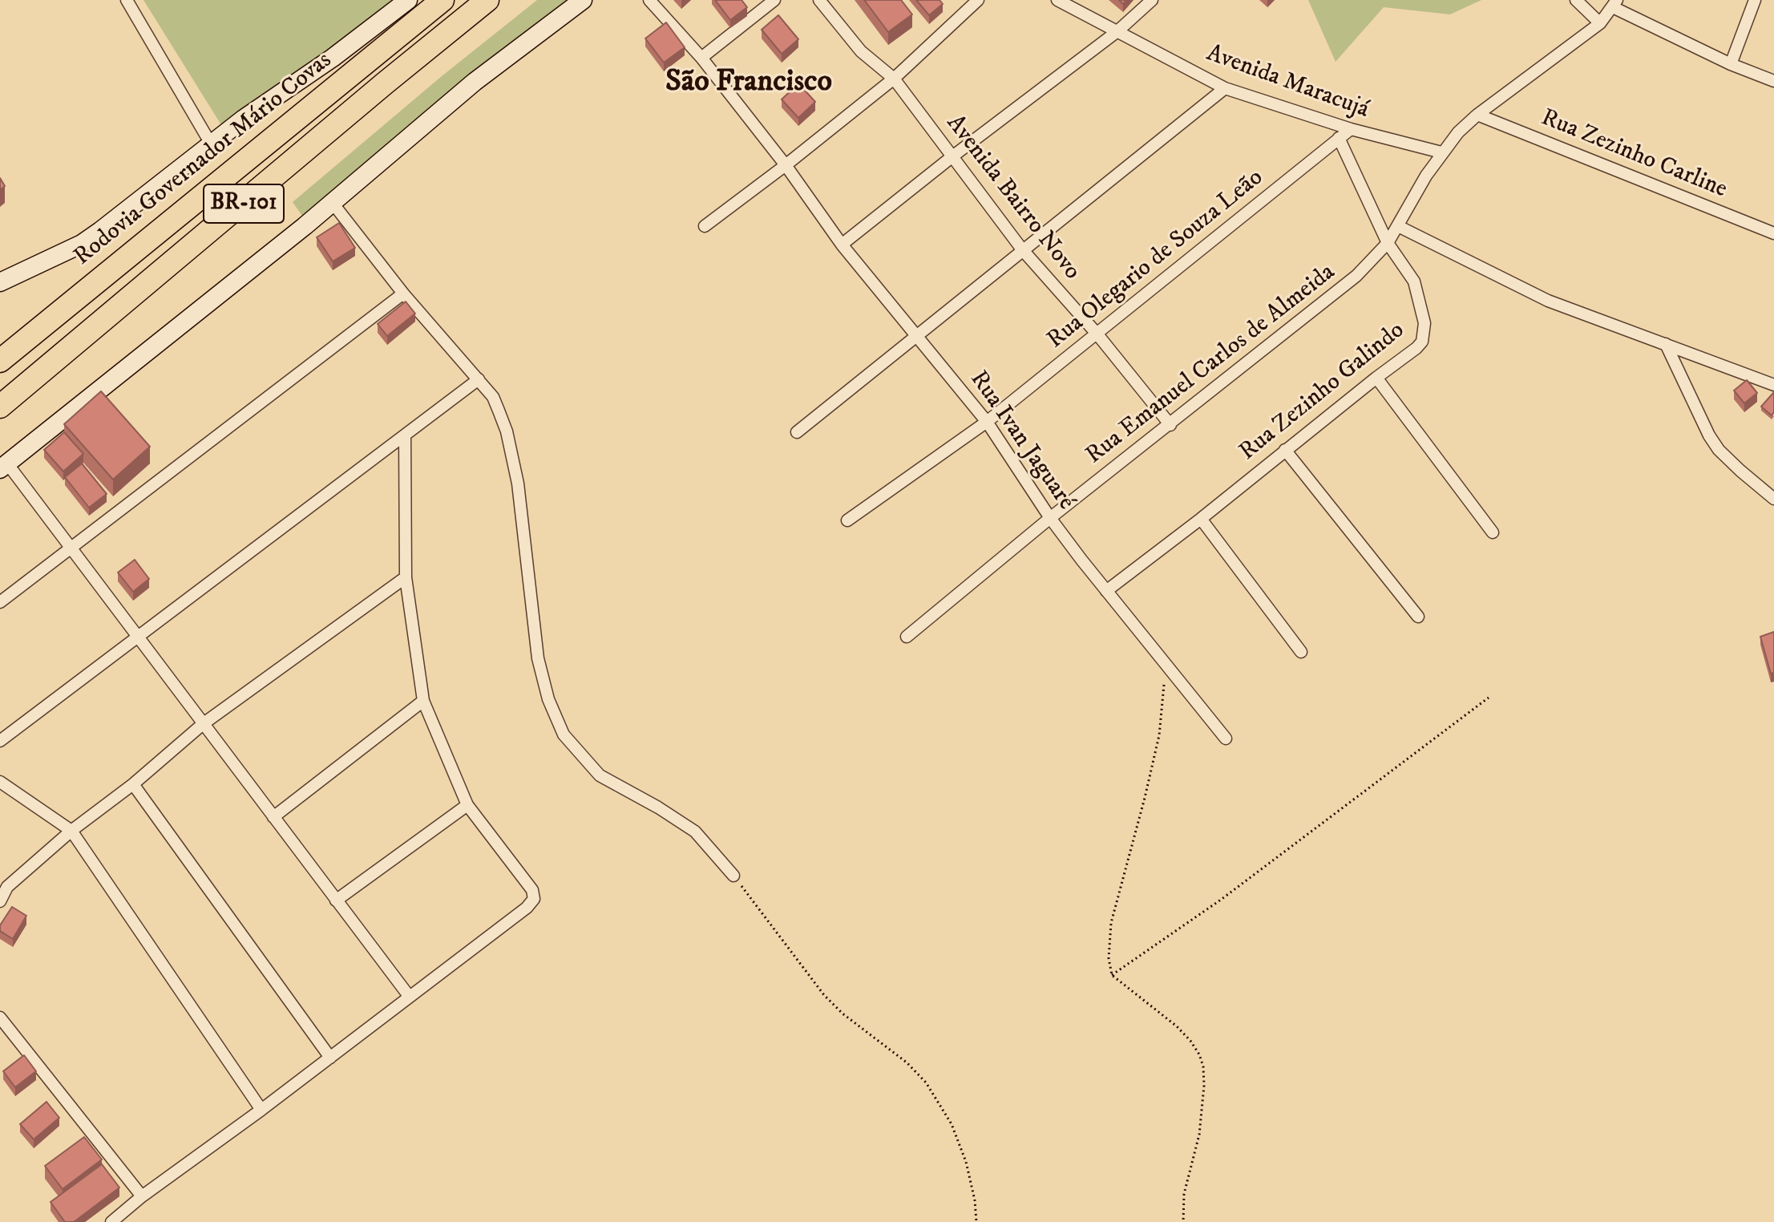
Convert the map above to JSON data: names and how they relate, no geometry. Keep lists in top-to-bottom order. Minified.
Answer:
{"streets":{"highway":["Rodovia Governador Mário Covas","BR-101"],"street":["Avenida Maracujá","Rua Zezinho Carline","Avenida Bairro Novo","Rua Olegario de Souza Leão","Rua Emanuel Carlos de Almeida","Rua Zezinho Galindo","Rua Ivan Jaguaré"]},"crossings":[["Avenida Maracujá","Rua Olegario de Souza Leão"],["Avenida Maracujá","Rua Emanuel Carlos de Almeida"],["Rua Zezinho Carline","Rua Emanuel Carlos de Almeida"],["Avenida Bairro Novo","Rua Olegario de Souza Leão"],["Avenida Bairro Novo","Rua Emanuel Carlos de Almeida"],["Rua Olegario de Souza Leão","Rua Zezinho Galindo"],["Rua Olegario de Souza Leão","Rua Ivan Jaguaré"],["Rua Emanuel Carlos de Almeida","Rua Zezinho Galindo"],["Rua Emanuel Carlos de Almeida","Rua Ivan Jaguaré"],["Rua Zezinho Galindo","Rua Ivan Jaguaré"]],"districts":["São Francisco"]}
